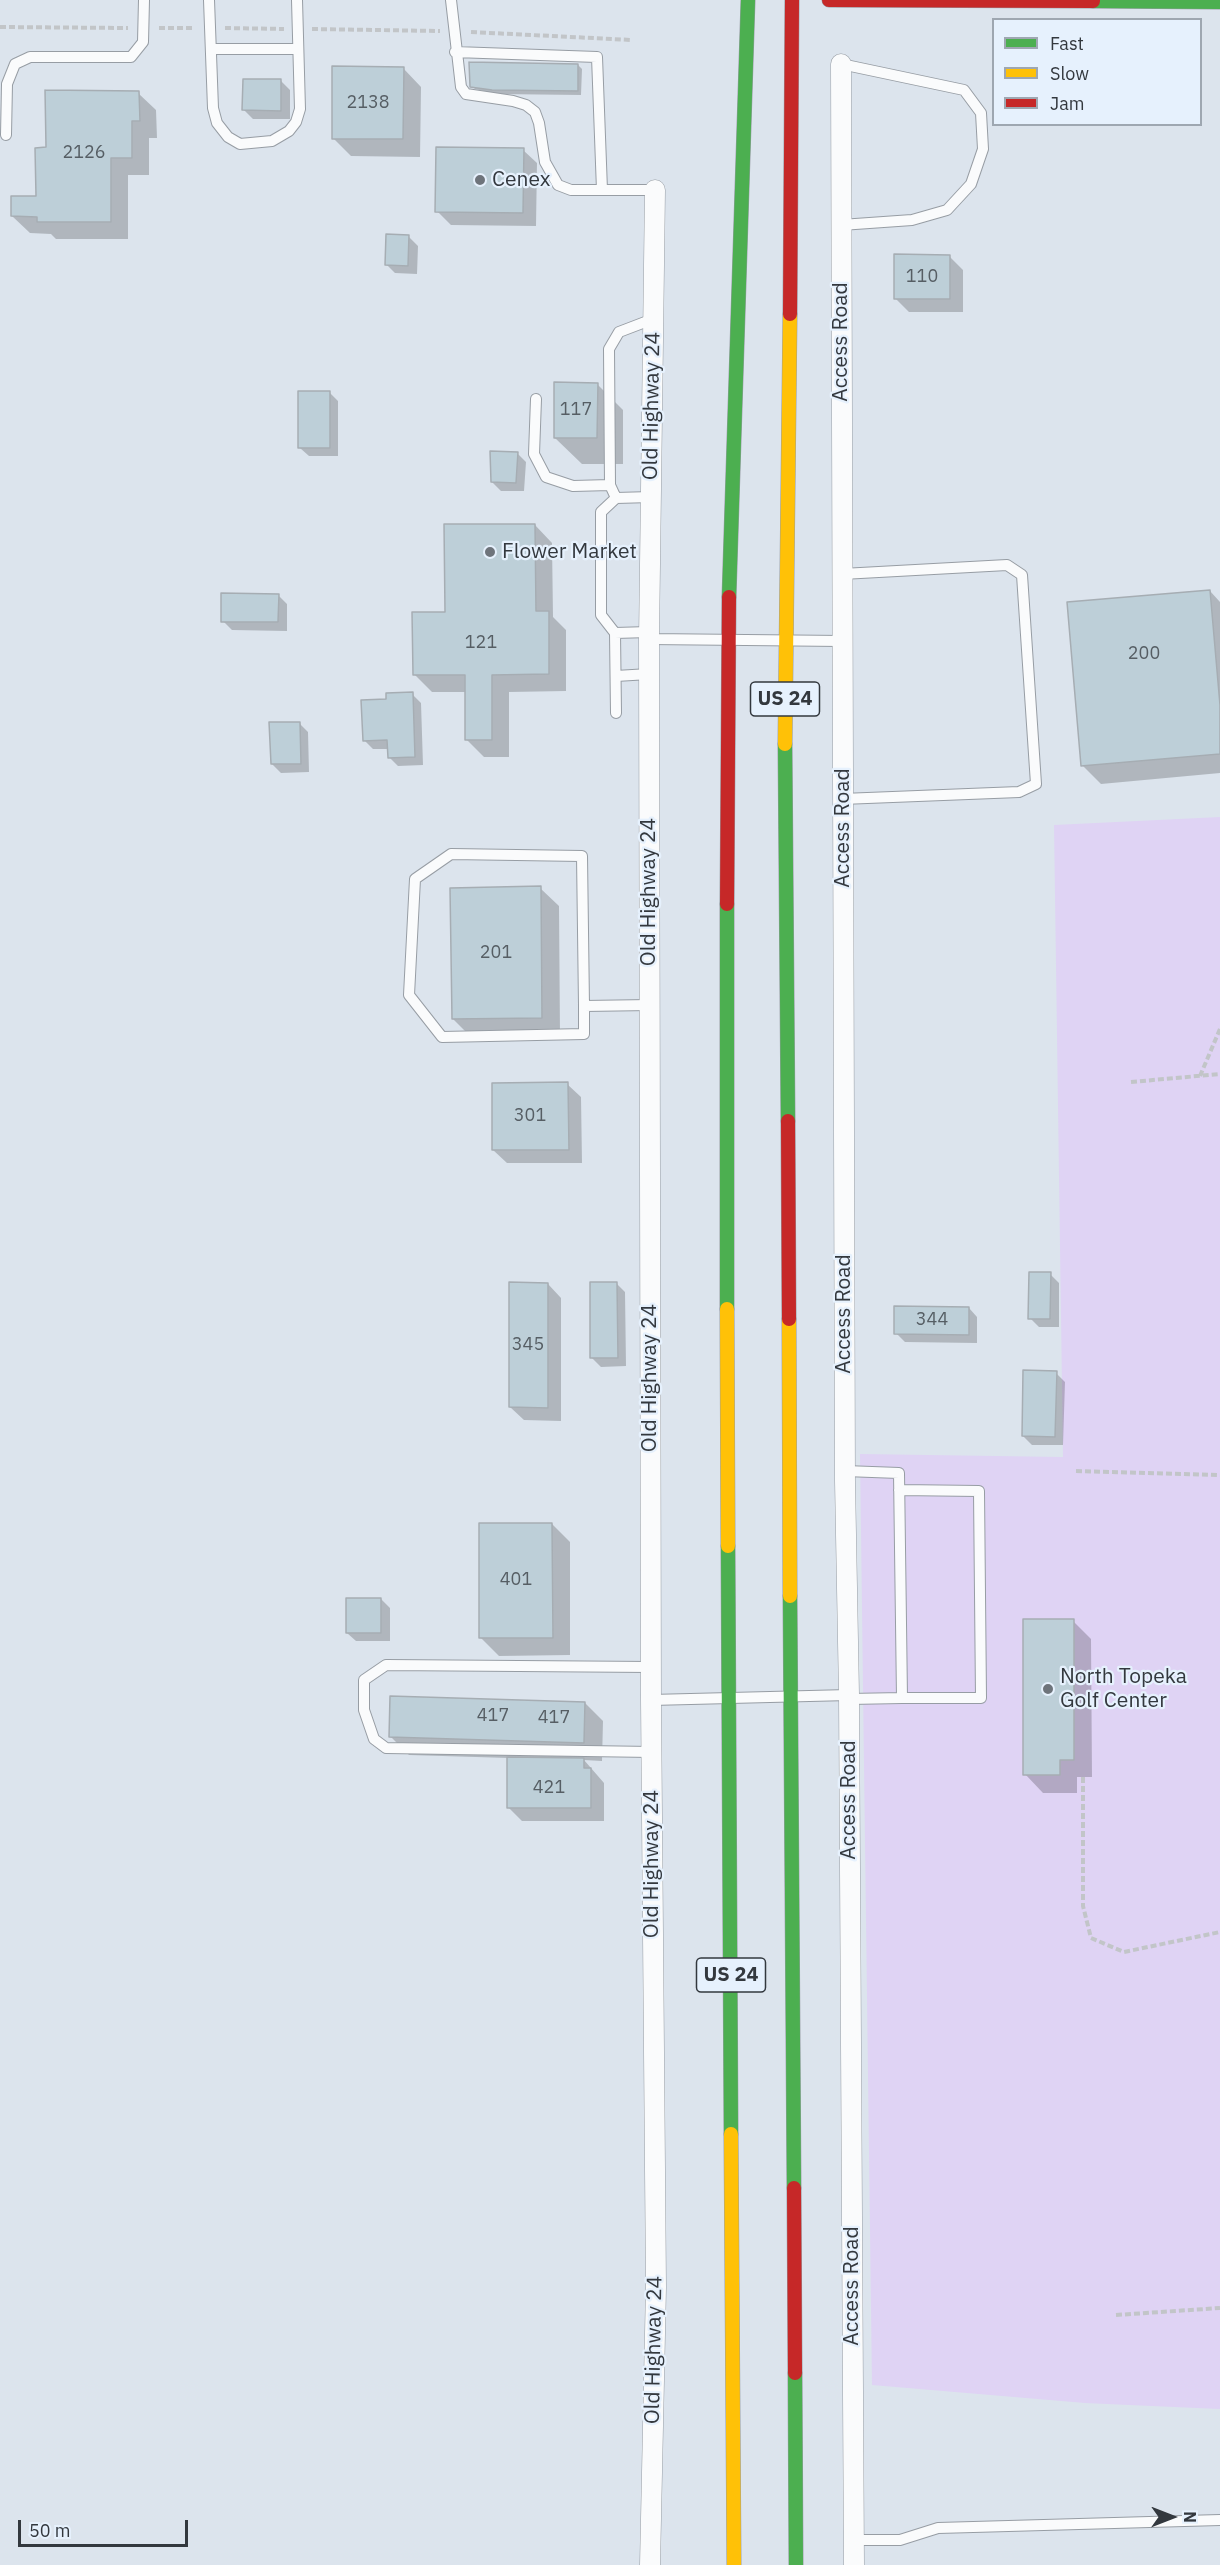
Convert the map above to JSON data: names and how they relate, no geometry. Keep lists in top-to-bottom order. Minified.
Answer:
{"streets":{"main road":["US 24"],"street":["Access Road","Old Highway 24"]},"places":["Cenex","Flower Market","North Topeka Golf Center"],"house_numbers":["2138","2126","110","117","121","200","201","301","344","345","401","417","417","421"],"legend":["Fast","Slow","Jam"],"scale_bar":"50 m","north":"right"}
